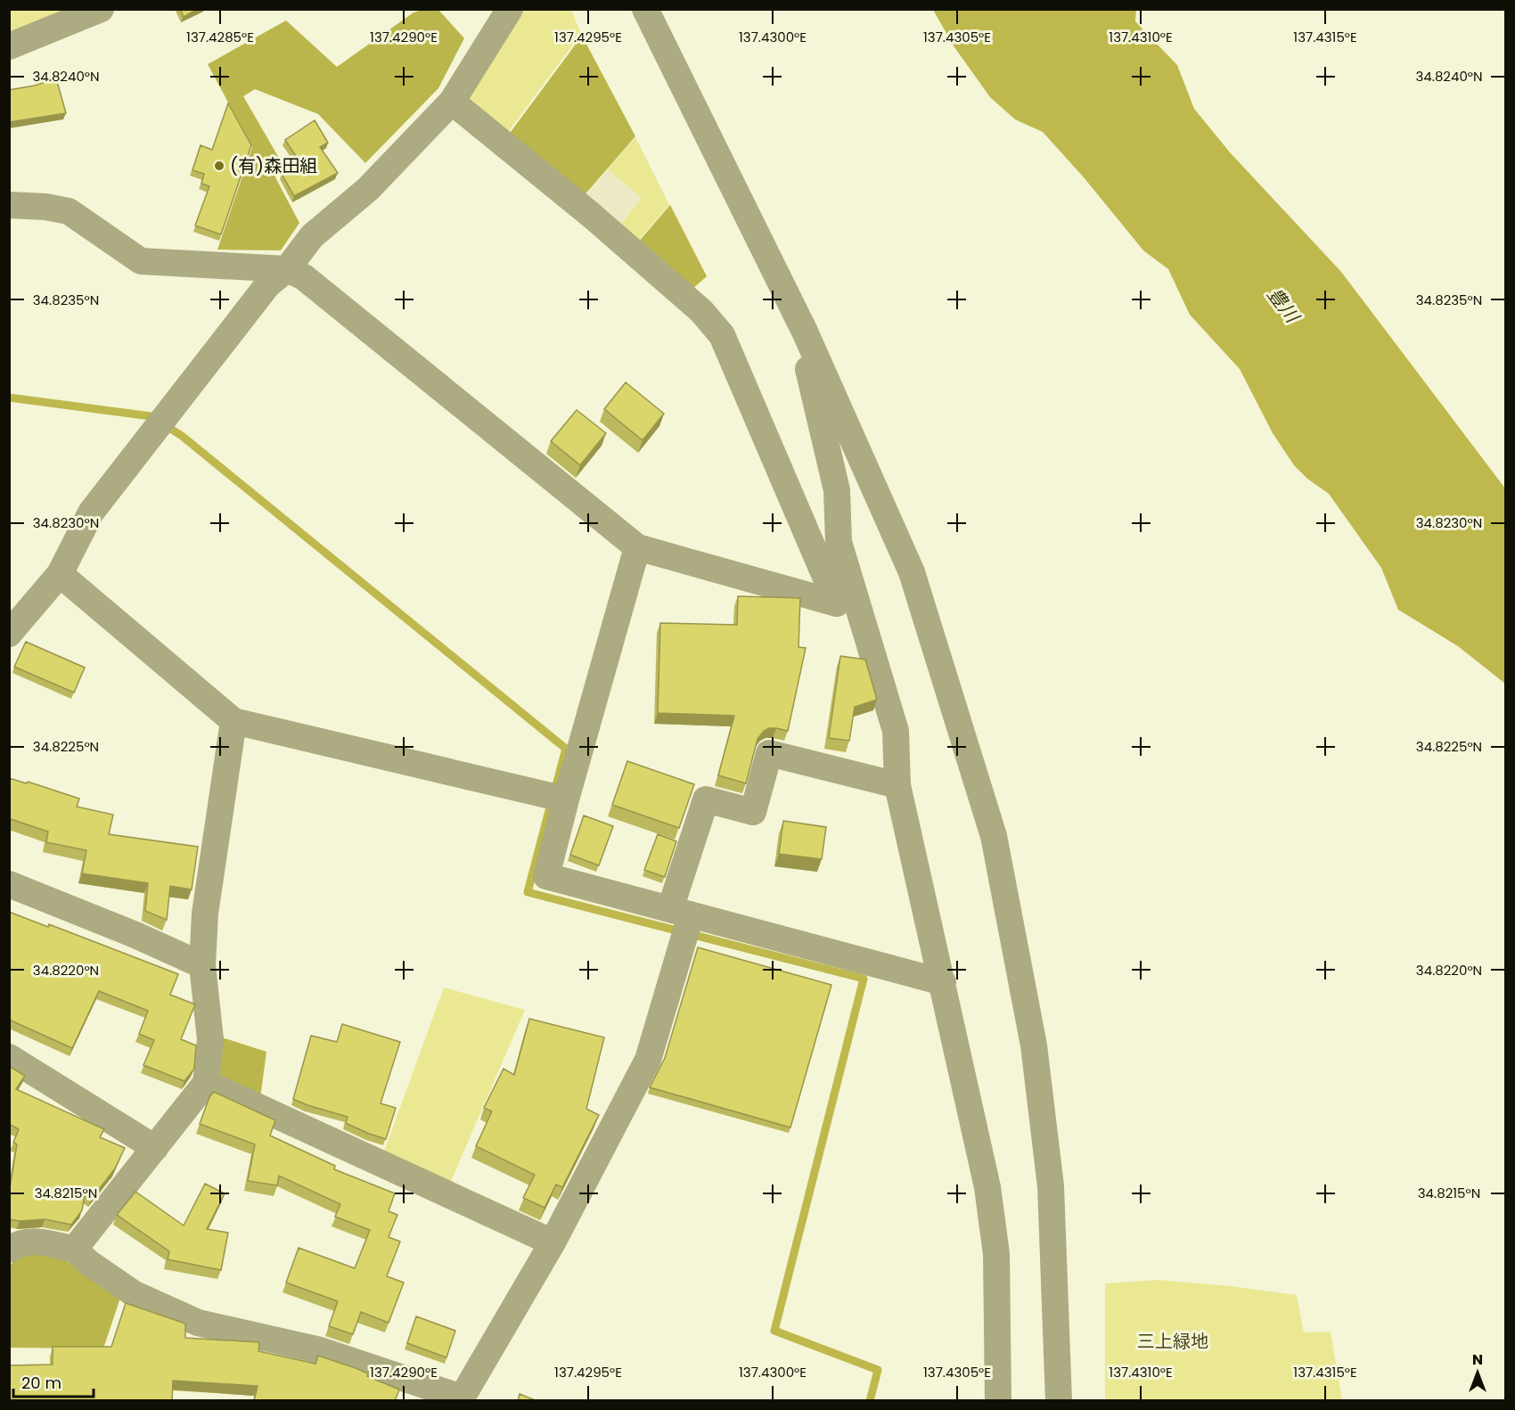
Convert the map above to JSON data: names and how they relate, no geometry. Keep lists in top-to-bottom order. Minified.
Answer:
{"water":["豊川"],"parks":["三上緑地"],"places":["(有)森田組"],"scale_bar":"20 m","north":"top","coordinates":["137.4285°E","137.4290°E","137.4295°E","137.4300°E","137.4305°E","137.4310°E","137.4315°E","34.8240°N","34.8235°N","34.8230°N","34.8225°N","34.8220°N","34.8215°N"]}
